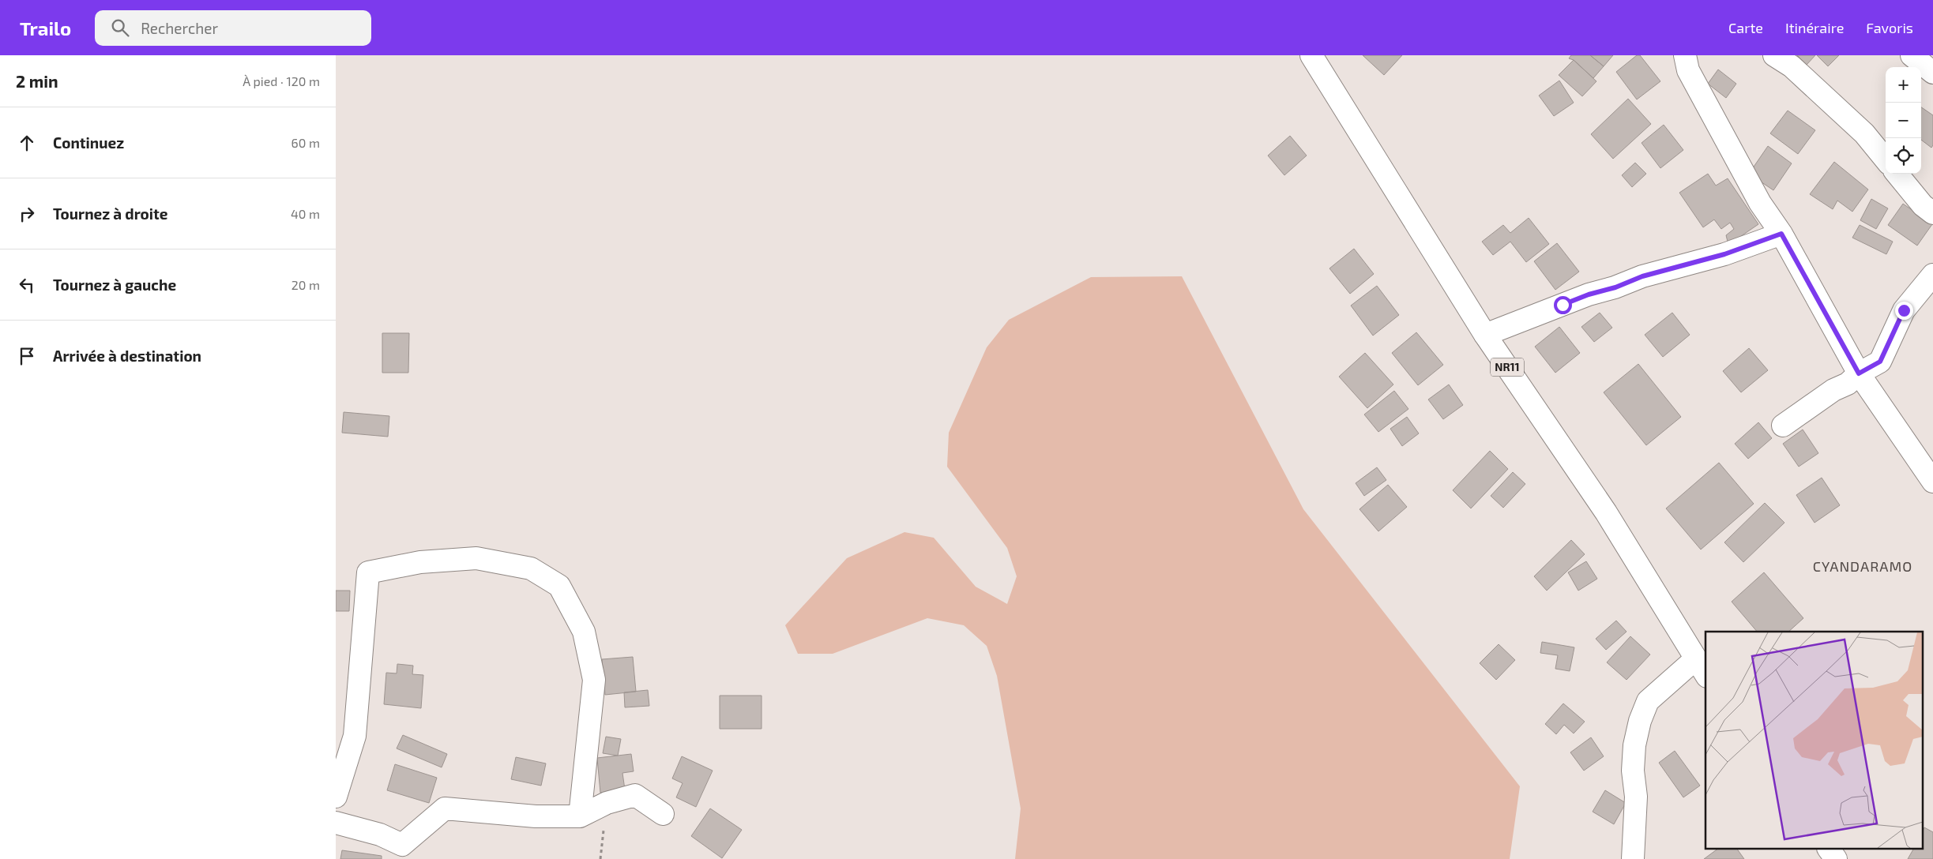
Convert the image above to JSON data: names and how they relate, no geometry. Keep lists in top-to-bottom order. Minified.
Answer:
{"streets":{"main road":["NR11"]},"districts":["CYANDARAMO"],"page":{"header":"Trailo","search":"Rechercher","nav":["Carte","Itinéraire","Favoris"],"heading":["2 min","À pied · 120 m"],"map_buttons":["+","−"],"list":[["Continuez","60 m"],["Tournez à droite","40 m"],["Tournez à gauche","20 m"],"Arrivée à destination"]}}
